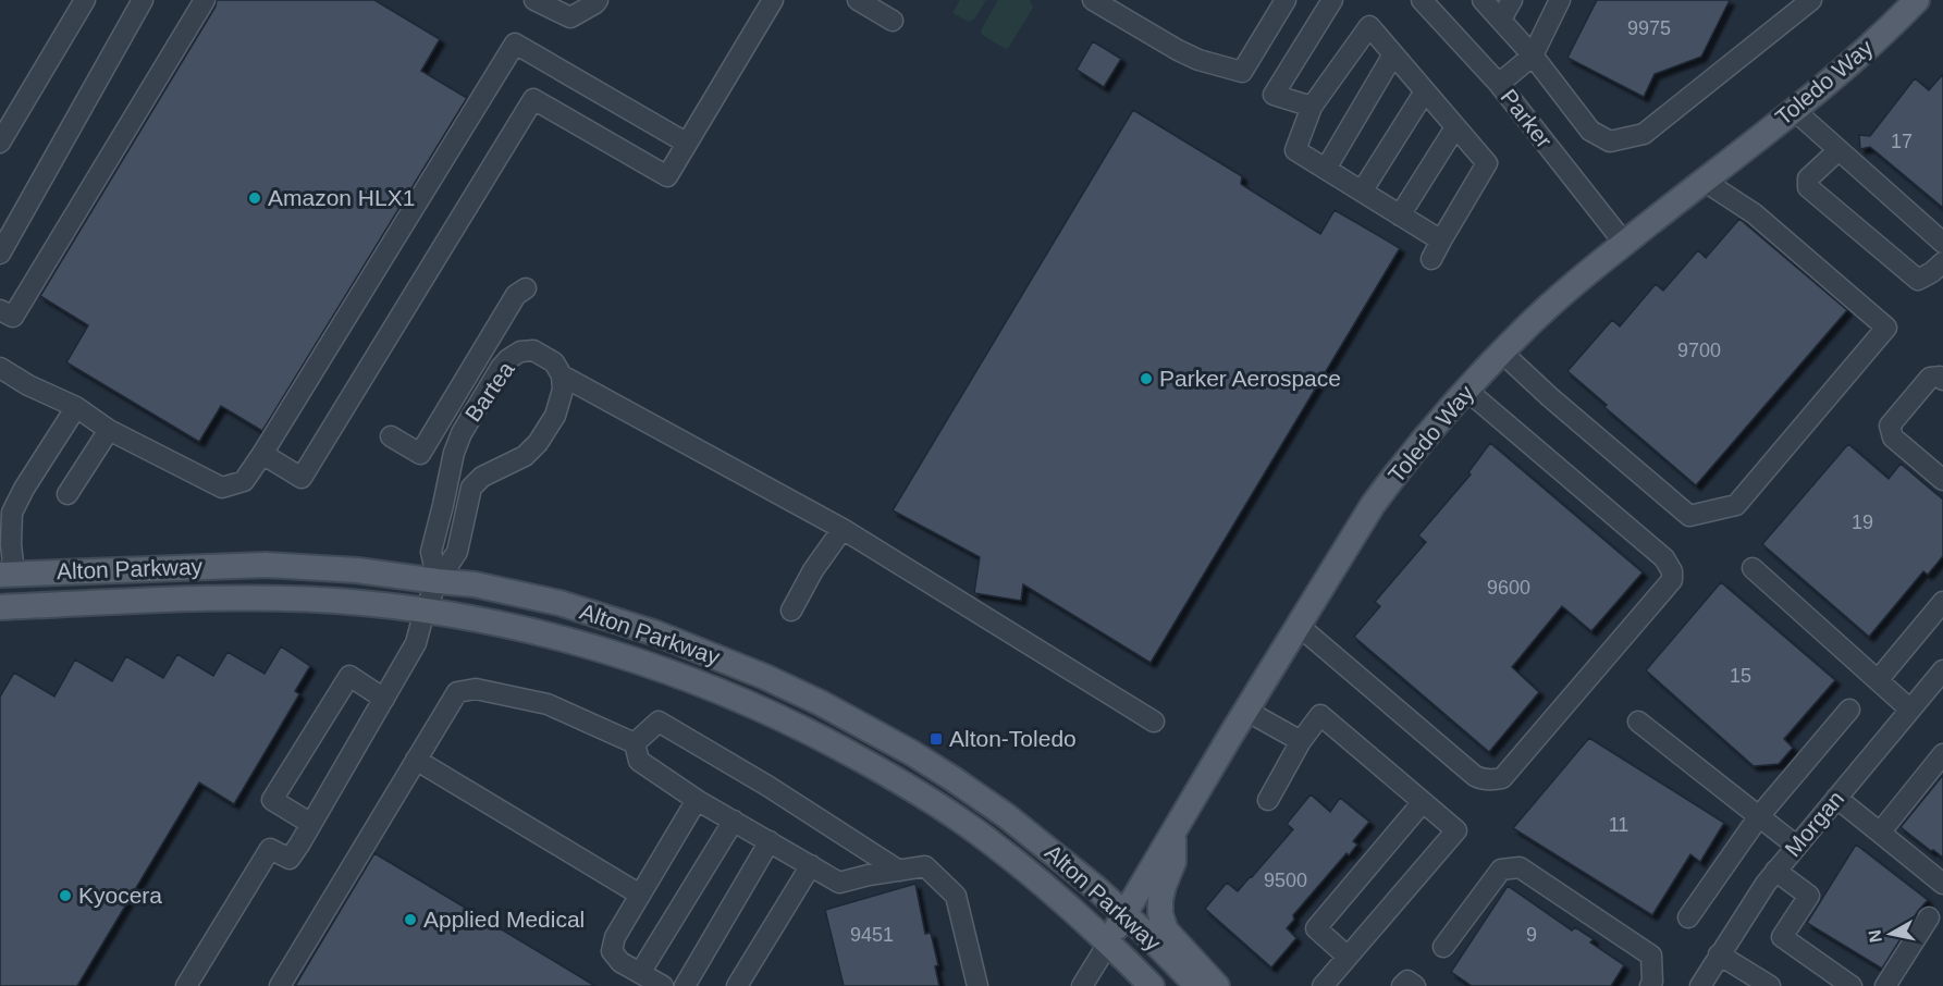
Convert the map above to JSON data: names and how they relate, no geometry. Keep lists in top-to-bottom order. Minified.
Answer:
{"streets":{"main road":["Toledo Way","Alton Parkway"],"street":["Parker","Bartea","Morgan"]},"crossings":[["Toledo Way","Parker"],["Toledo Way","Alton Parkway"],["Bartea","Alton Parkway"]],"places":{"other":["Amazon HLX1","Parker Aerospace","Kyocera","Applied Medical"],"transit":["Alton-Toledo"]},"house_numbers":["9975","17","9700","19","9600","15","11","9500","9451","9"],"north":"left"}
